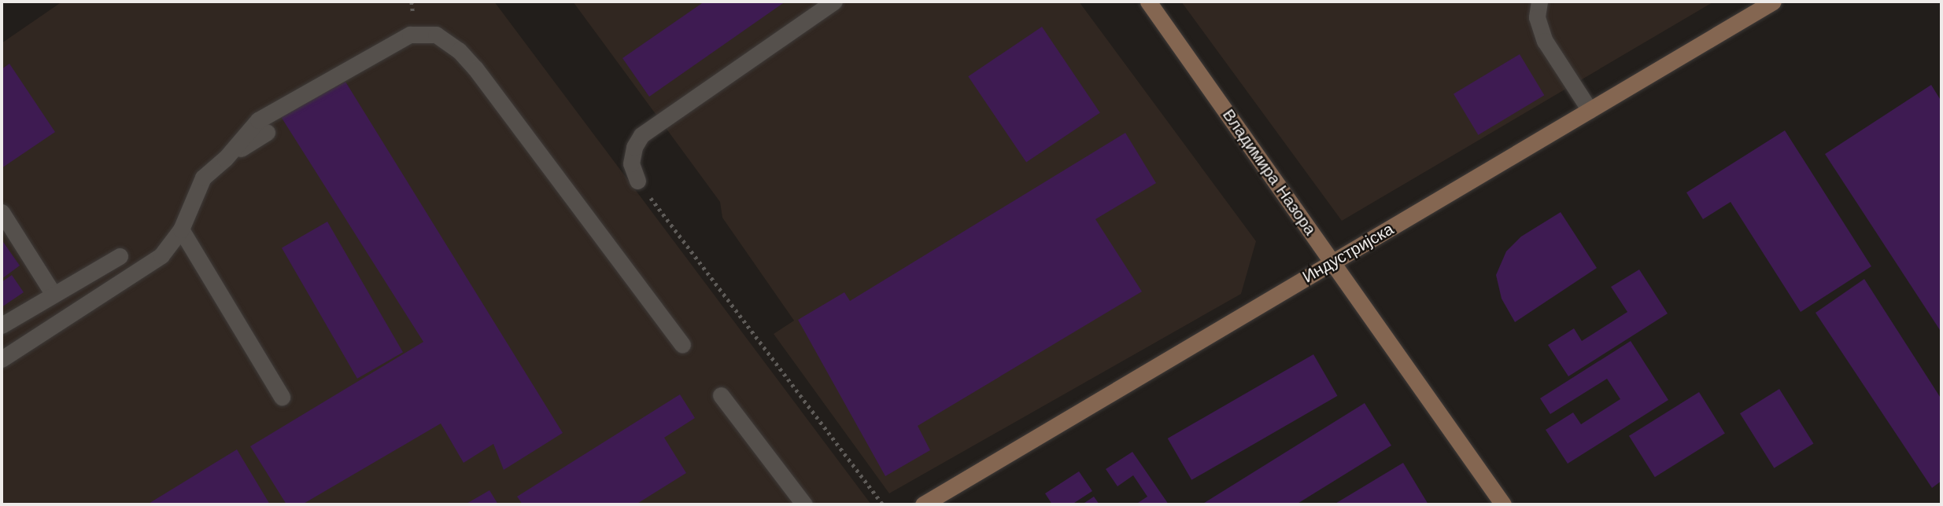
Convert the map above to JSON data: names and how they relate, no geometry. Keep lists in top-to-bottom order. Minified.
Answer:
{"streets":{"main road":["Владимира Назора","Индустријска"]},"crossings":[["Владимира Назора","Индустријска"]]}
